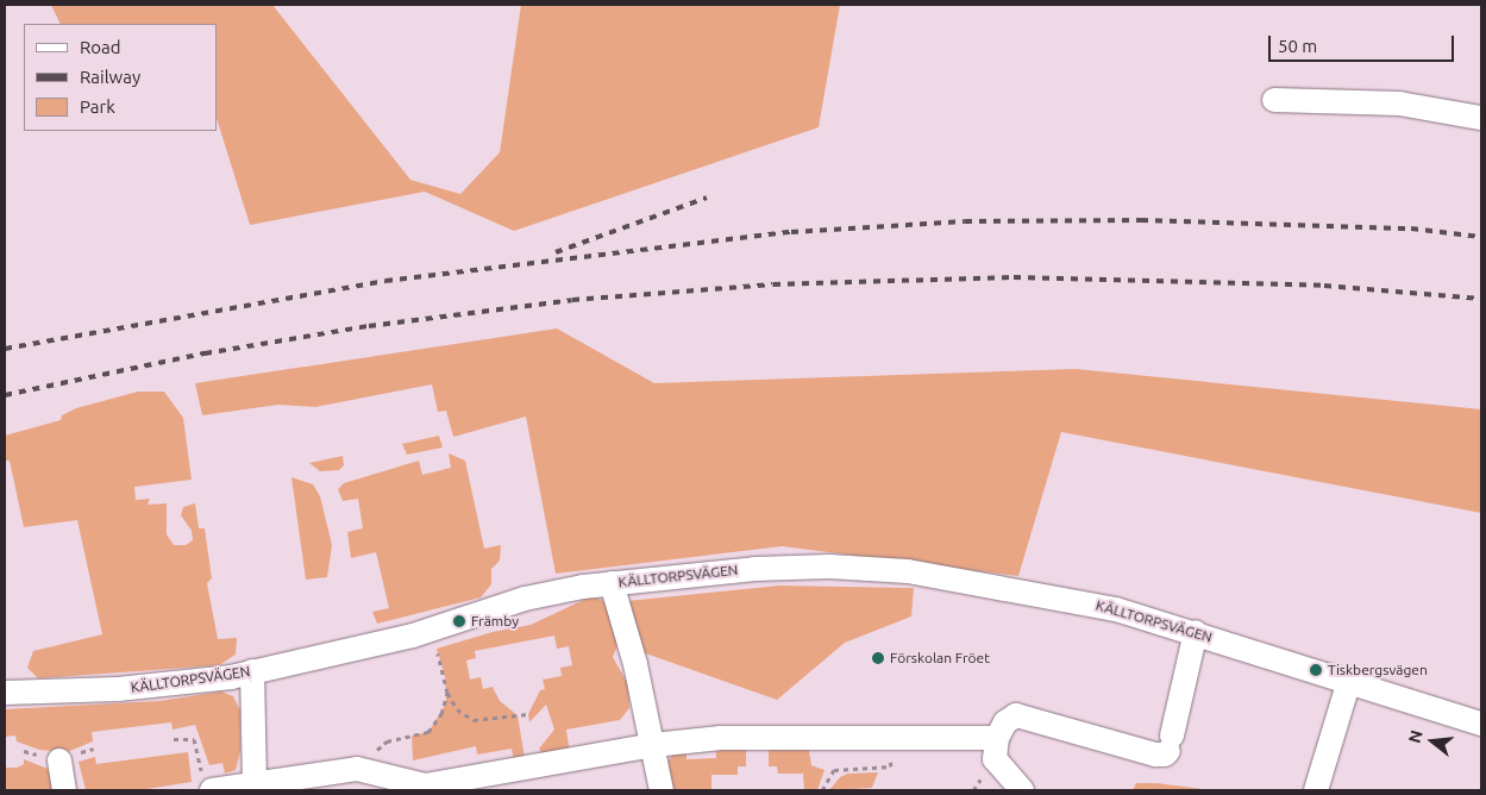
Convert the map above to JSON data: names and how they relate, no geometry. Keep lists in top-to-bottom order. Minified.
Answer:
{"streets":{"street":["KÄLLTORPSVÄGEN"]},"places":["Främby","Förskolan Fröet","Tiskbergsvägen"],"legend":["Road","Railway","Park"],"scale_bar":"50 m","north":"left"}
